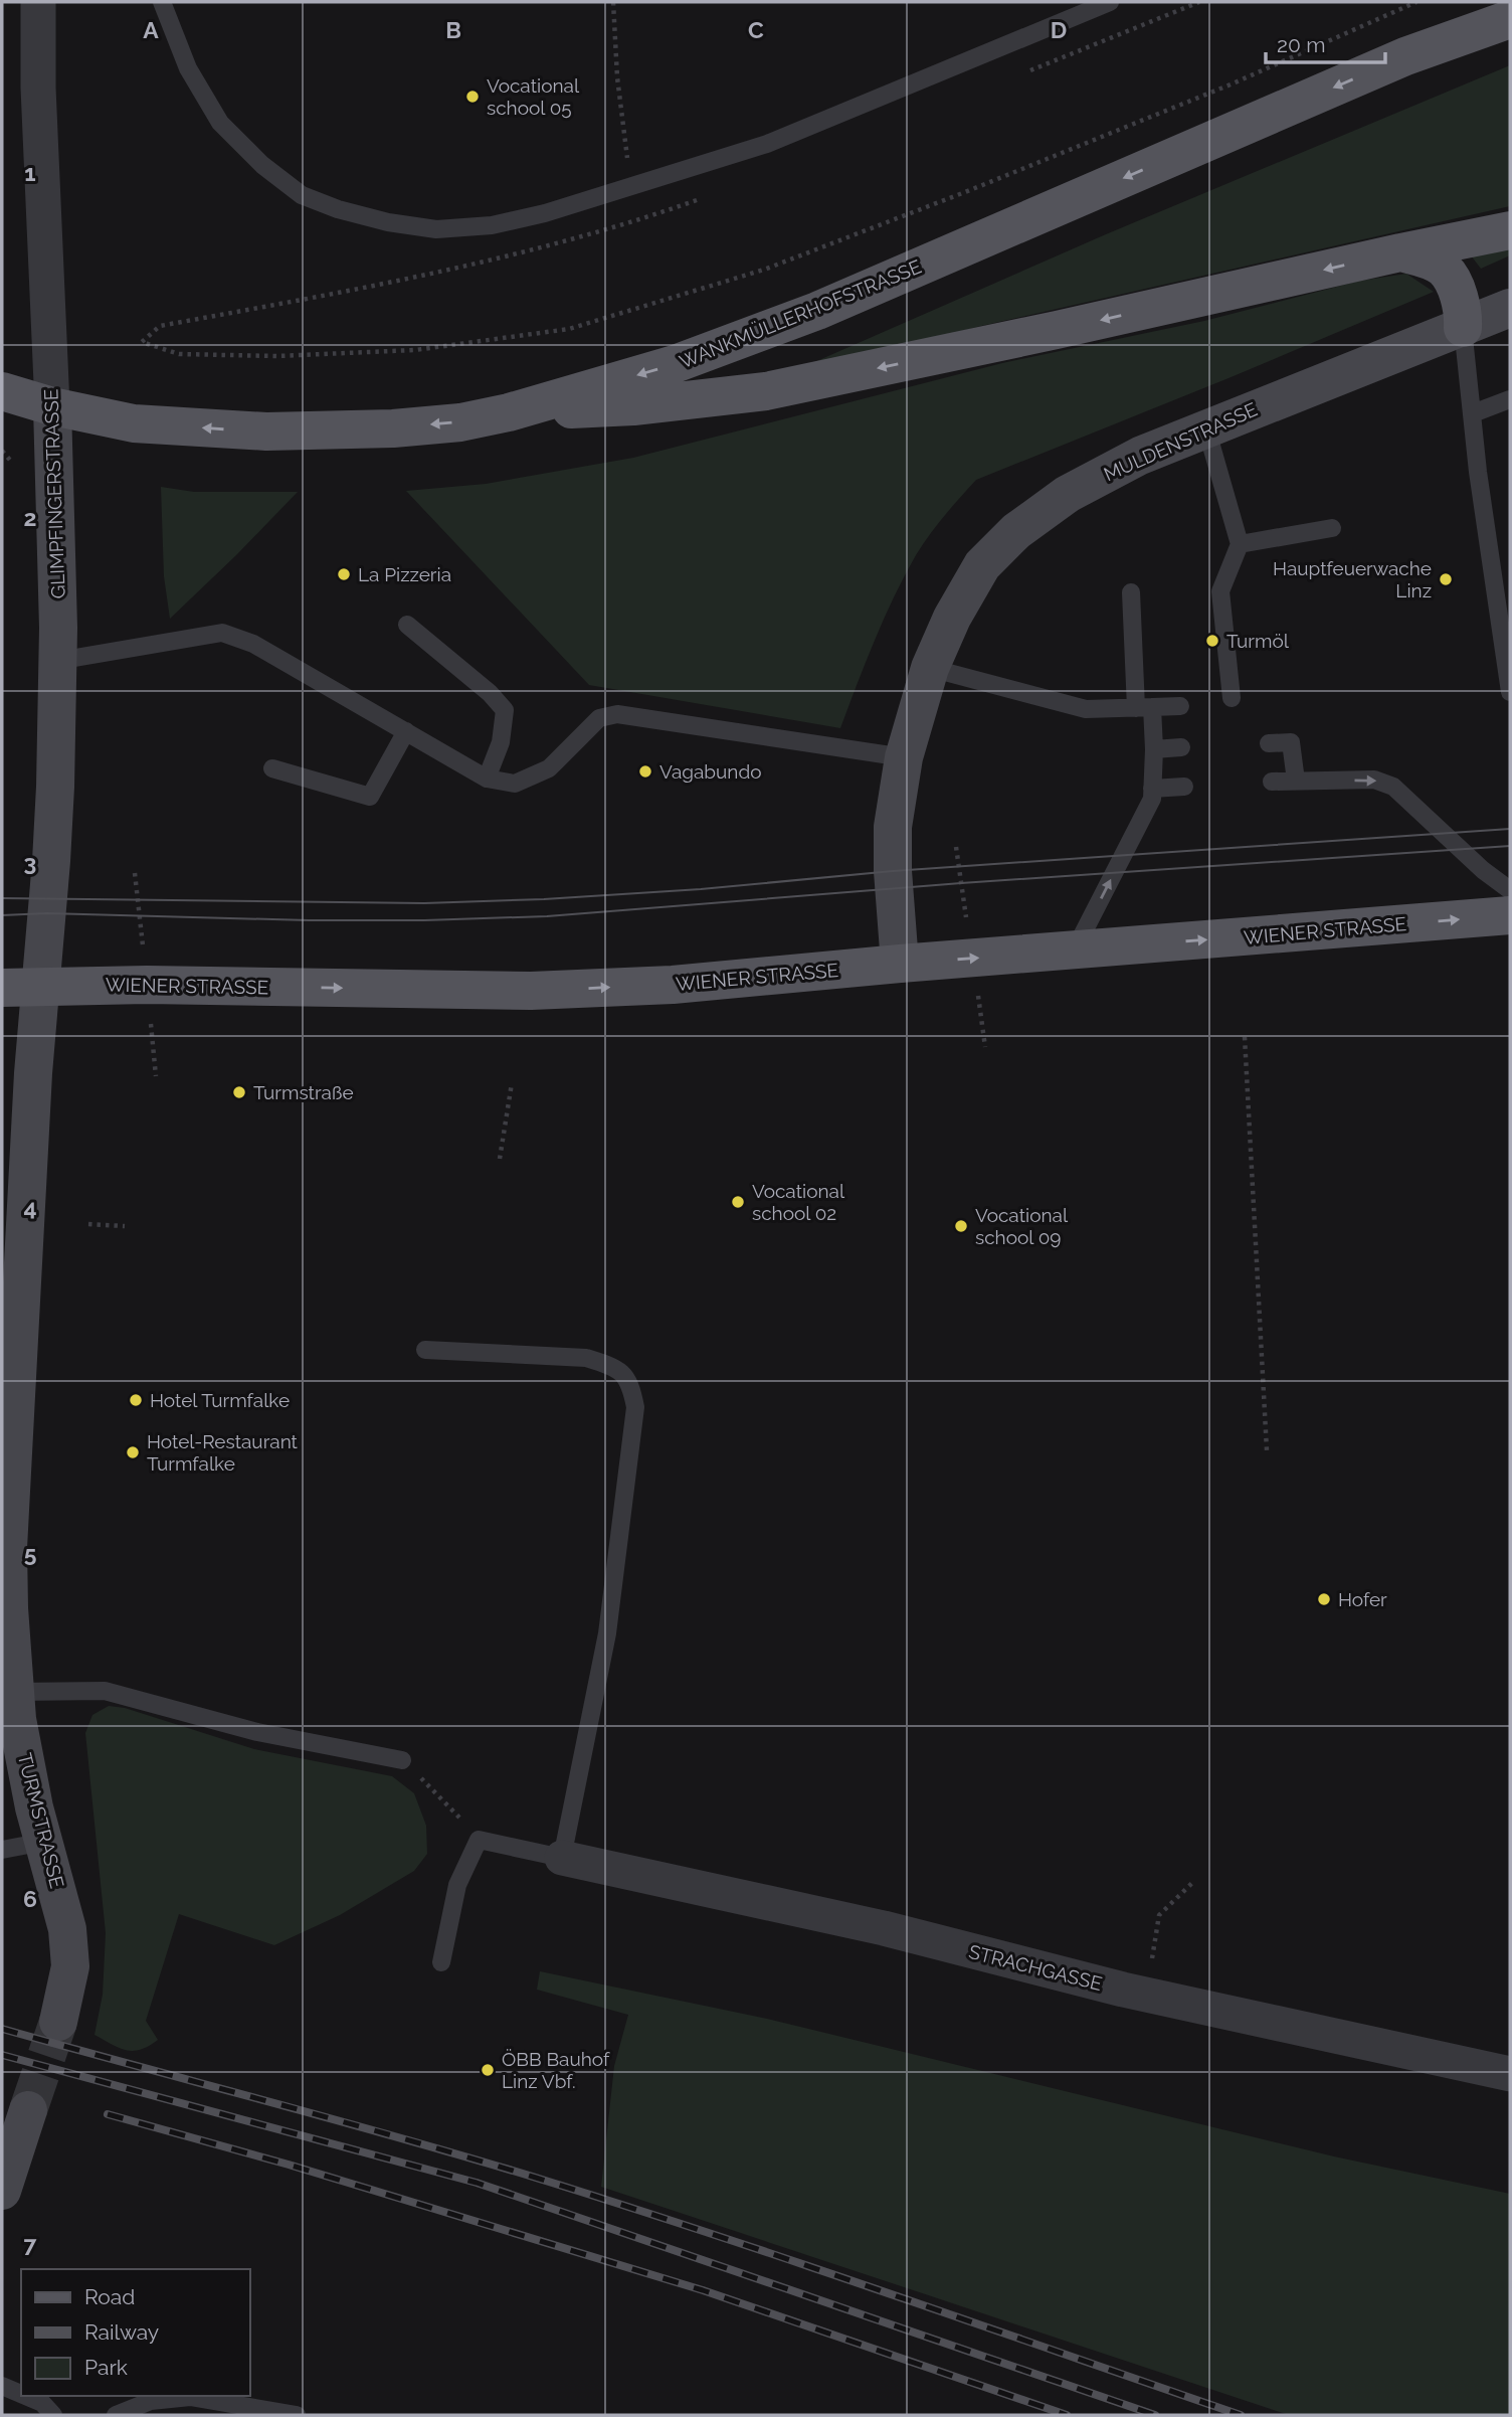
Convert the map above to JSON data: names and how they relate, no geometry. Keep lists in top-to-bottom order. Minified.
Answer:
{"streets":{"main road":["WANKMÜLLERHOFSTRASSE","MULDENSTRASSE","GLIMPFINGERSTRASSE","WIENER STRASSE","TURMSTRASSE"],"street":["STRACHGASSE"]},"crossings":[["WANKMÜLLERHOFSTRASSE","GLIMPFINGERSTRASSE"],["MULDENSTRASSE","WIENER STRASSE"],["GLIMPFINGERSTRASSE","WIENER STRASSE"],["GLIMPFINGERSTRASSE","TURMSTRASSE"],["WIENER STRASSE","TURMSTRASSE"]],"one_way":["WIENER STRASSE"],"places":["Vocational school 05","La Pizzeria","Hauptfeuerwache Linz","Turmöl","Vagabundo","Turmstraße","Vocational school 02","Vocational school 09","Hotel Turmfalke","Hotel-Restaurant Turmfalke","Hofer","ÖBB Bauhof Linz Vbf."],"legend":["Road","Railway","Park"],"scale_bar":"20 m","grid":{"columns":["A","B","C","D"],"rows":["1","2","3","4","5","6","7"]}}
